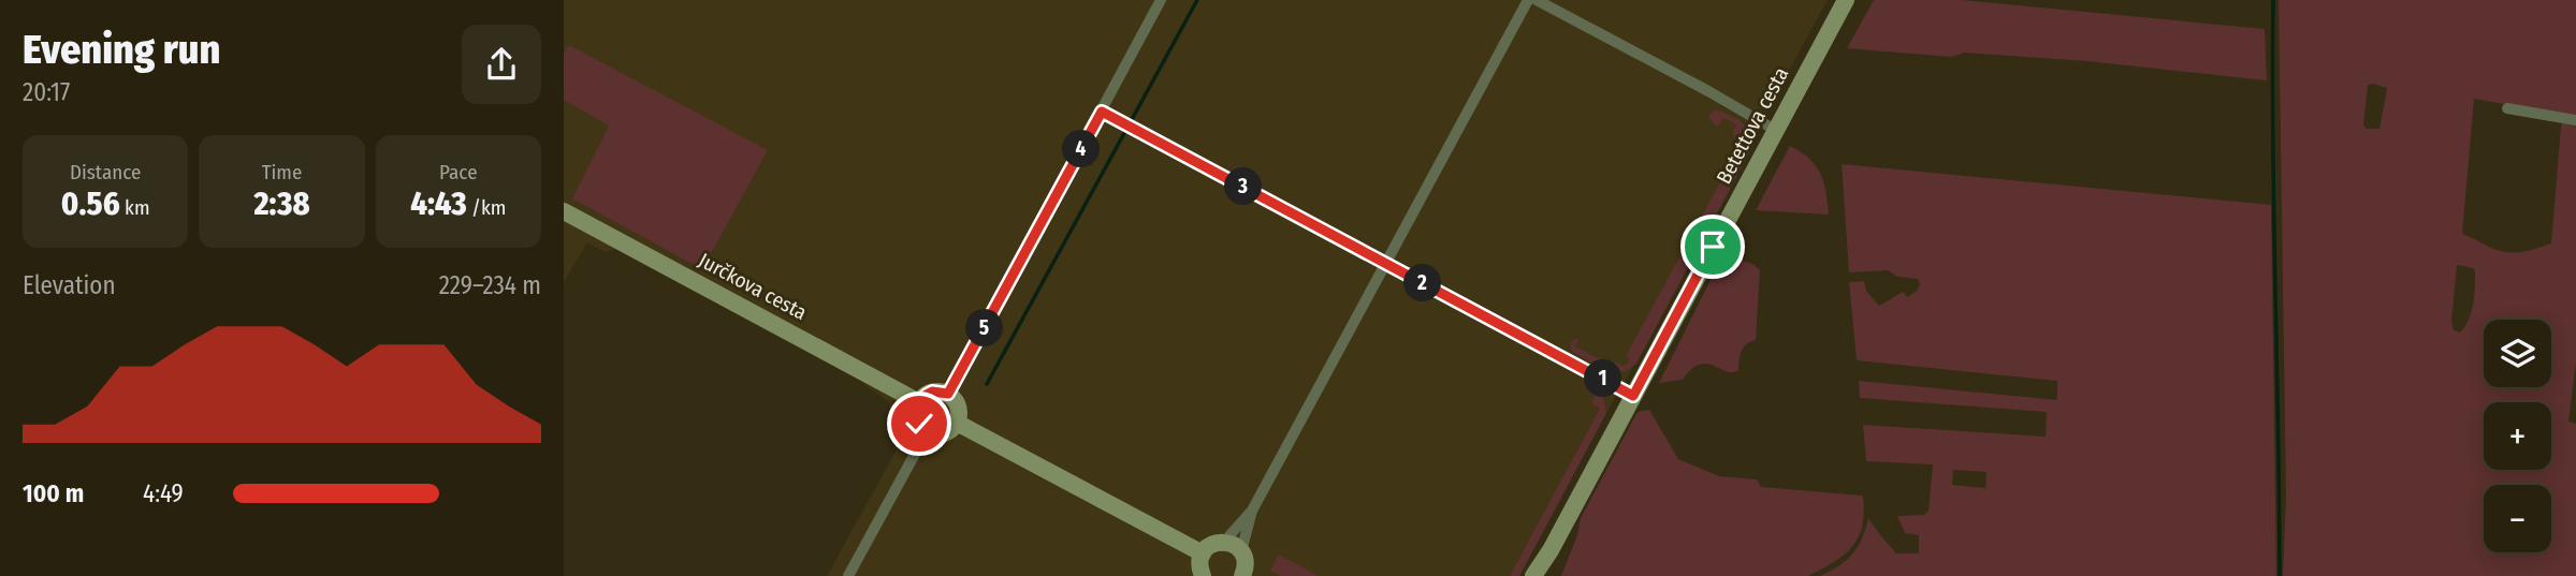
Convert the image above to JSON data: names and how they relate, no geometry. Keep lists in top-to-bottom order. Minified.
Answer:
{"streets":{"street":["Betettova cesta","Jurčkova cesta"]},"page":{"heading":["Evening run","20:17"],"stats":[["Distance","0.56 km"],["Time","2:38"],["Pace","4:43 /km"]],"pins":["4","3","2","5","1"],"chart":["Elevation","229–234 m"],"map_buttons":["+","−"],"list":[{"name":"100 m","note":"4:49"}]}}
